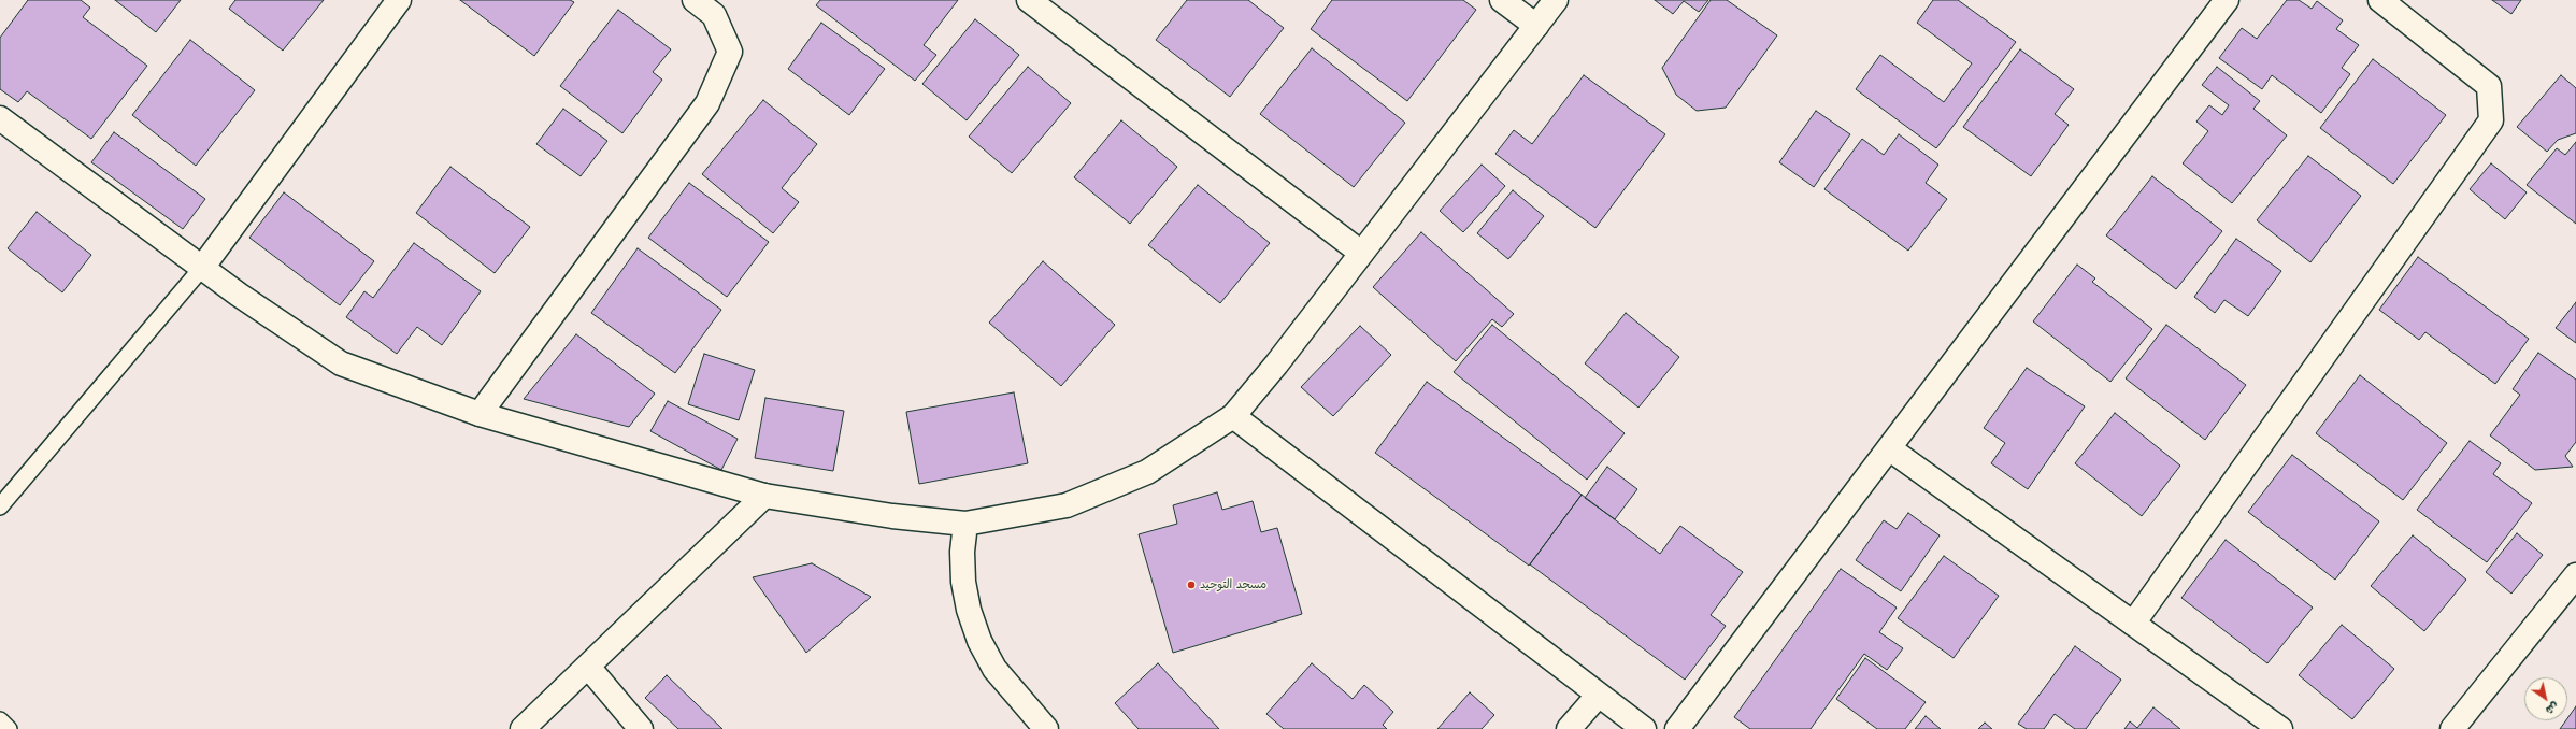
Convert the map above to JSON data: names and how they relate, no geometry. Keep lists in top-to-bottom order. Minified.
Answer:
{"places":["مسجد التوحيد"],"north":"bottom right"}
